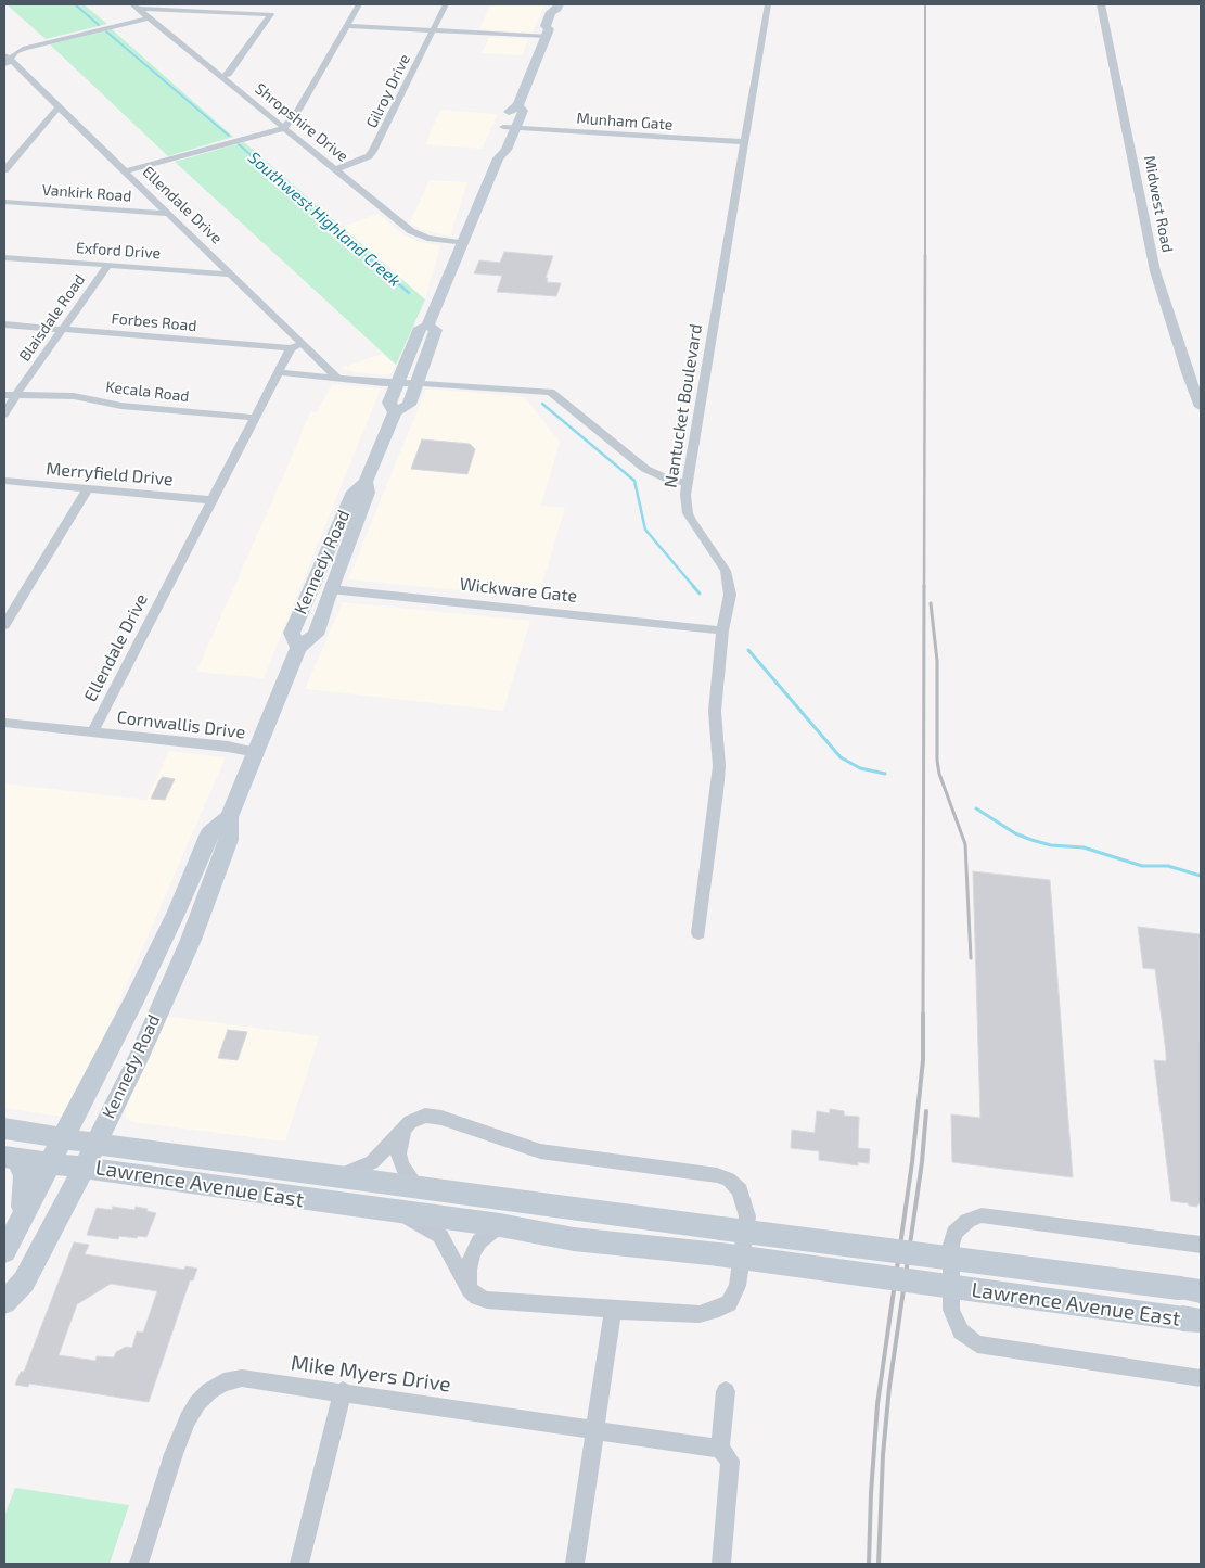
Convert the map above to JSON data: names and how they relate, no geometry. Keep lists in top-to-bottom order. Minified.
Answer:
{"streets":{"main road":["Kennedy Road","Lawrence Avenue East"],"street":["Gilroy Drive","Munham Gate","Shropshire Drive","Vankirk Road","Midwest Road","Ellendale Drive","Exford Drive","Blaisdale Road","Forbes Road","Kecala Road","Nantucket Boulevard","Merryfield Drive","Wickware Gate","Cornwallis Drive","Mike Myers Drive"]},"crossings":[["Gilroy Drive","Shropshire Drive"],["Munham Gate","Nantucket Boulevard"],["Munham Gate","Kennedy Road"],["Shropshire Drive","Kennedy Road"],["Vankirk Road","Ellendale Drive"],["Ellendale Drive","Exford Drive"],["Ellendale Drive","Forbes Road"],["Ellendale Drive","Kecala Road"],["Ellendale Drive","Merryfield Drive"],["Ellendale Drive","Cornwallis Drive"],["Exford Drive","Blaisdale Road"],["Blaisdale Road","Forbes Road"],["Blaisdale Road","Kecala Road"],["Nantucket Boulevard","Wickware Gate"],["Kennedy Road","Wickware Gate"],["Kennedy Road","Cornwallis Drive"],["Kennedy Road","Lawrence Avenue East"]],"water":["Southwest Highland Creek"]}
